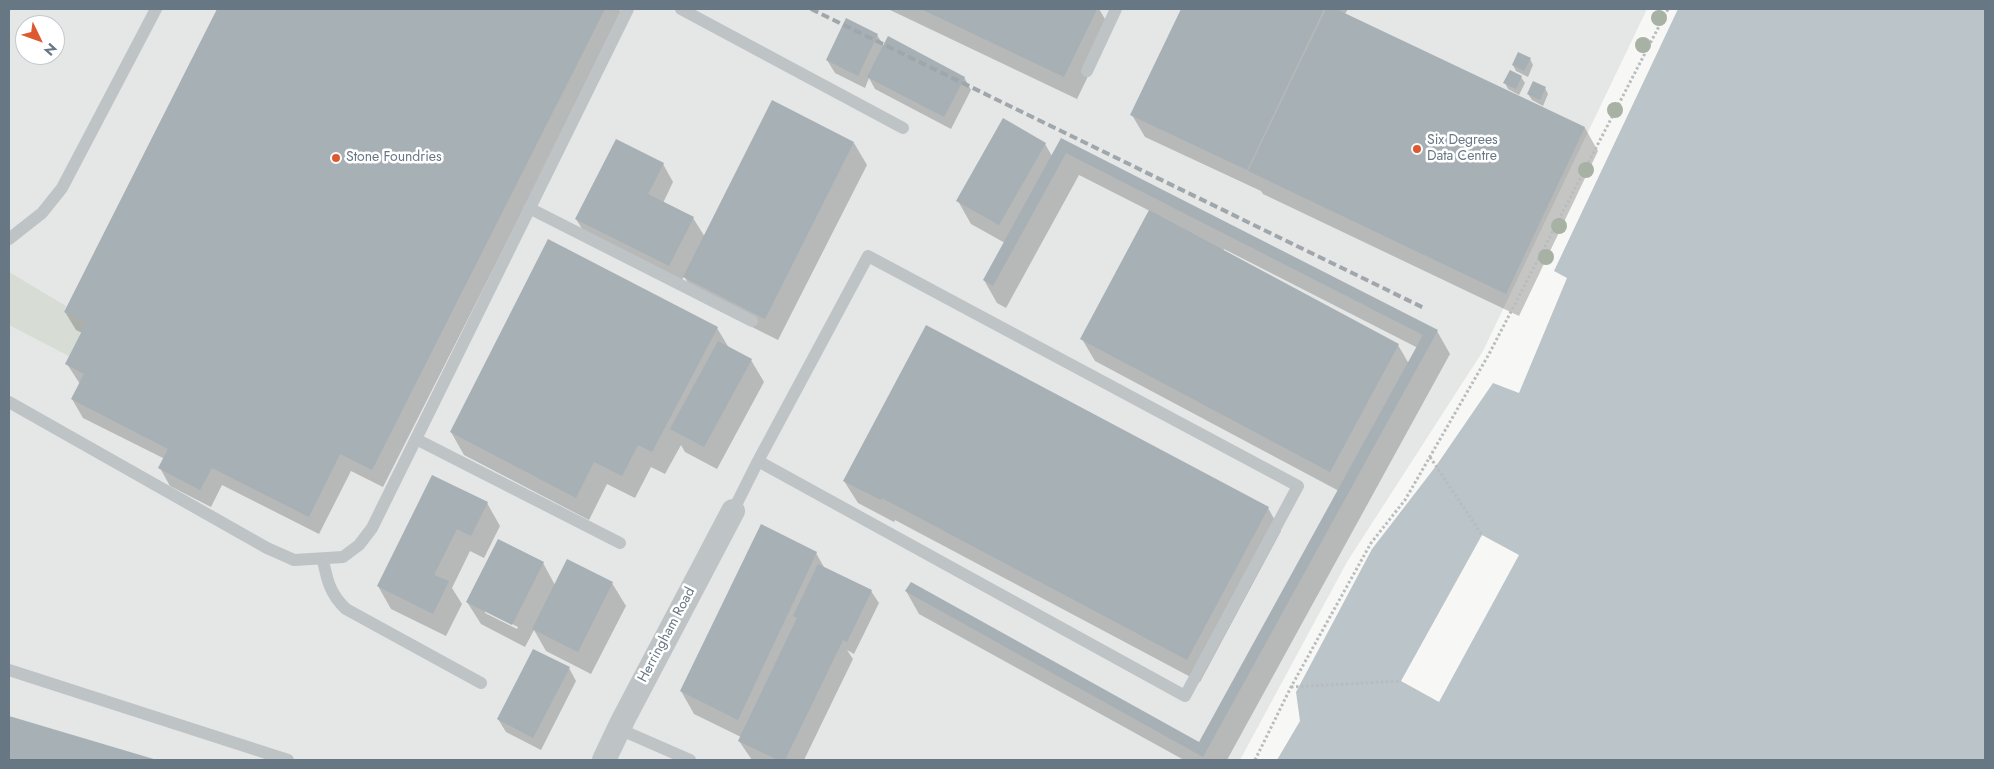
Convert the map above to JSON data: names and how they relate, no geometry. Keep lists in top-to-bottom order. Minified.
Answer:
{"streets":{"street":["Herringham Road"]},"places":["Six Degrees Data Centre","Stone Foundries"],"north":"bottom right"}
